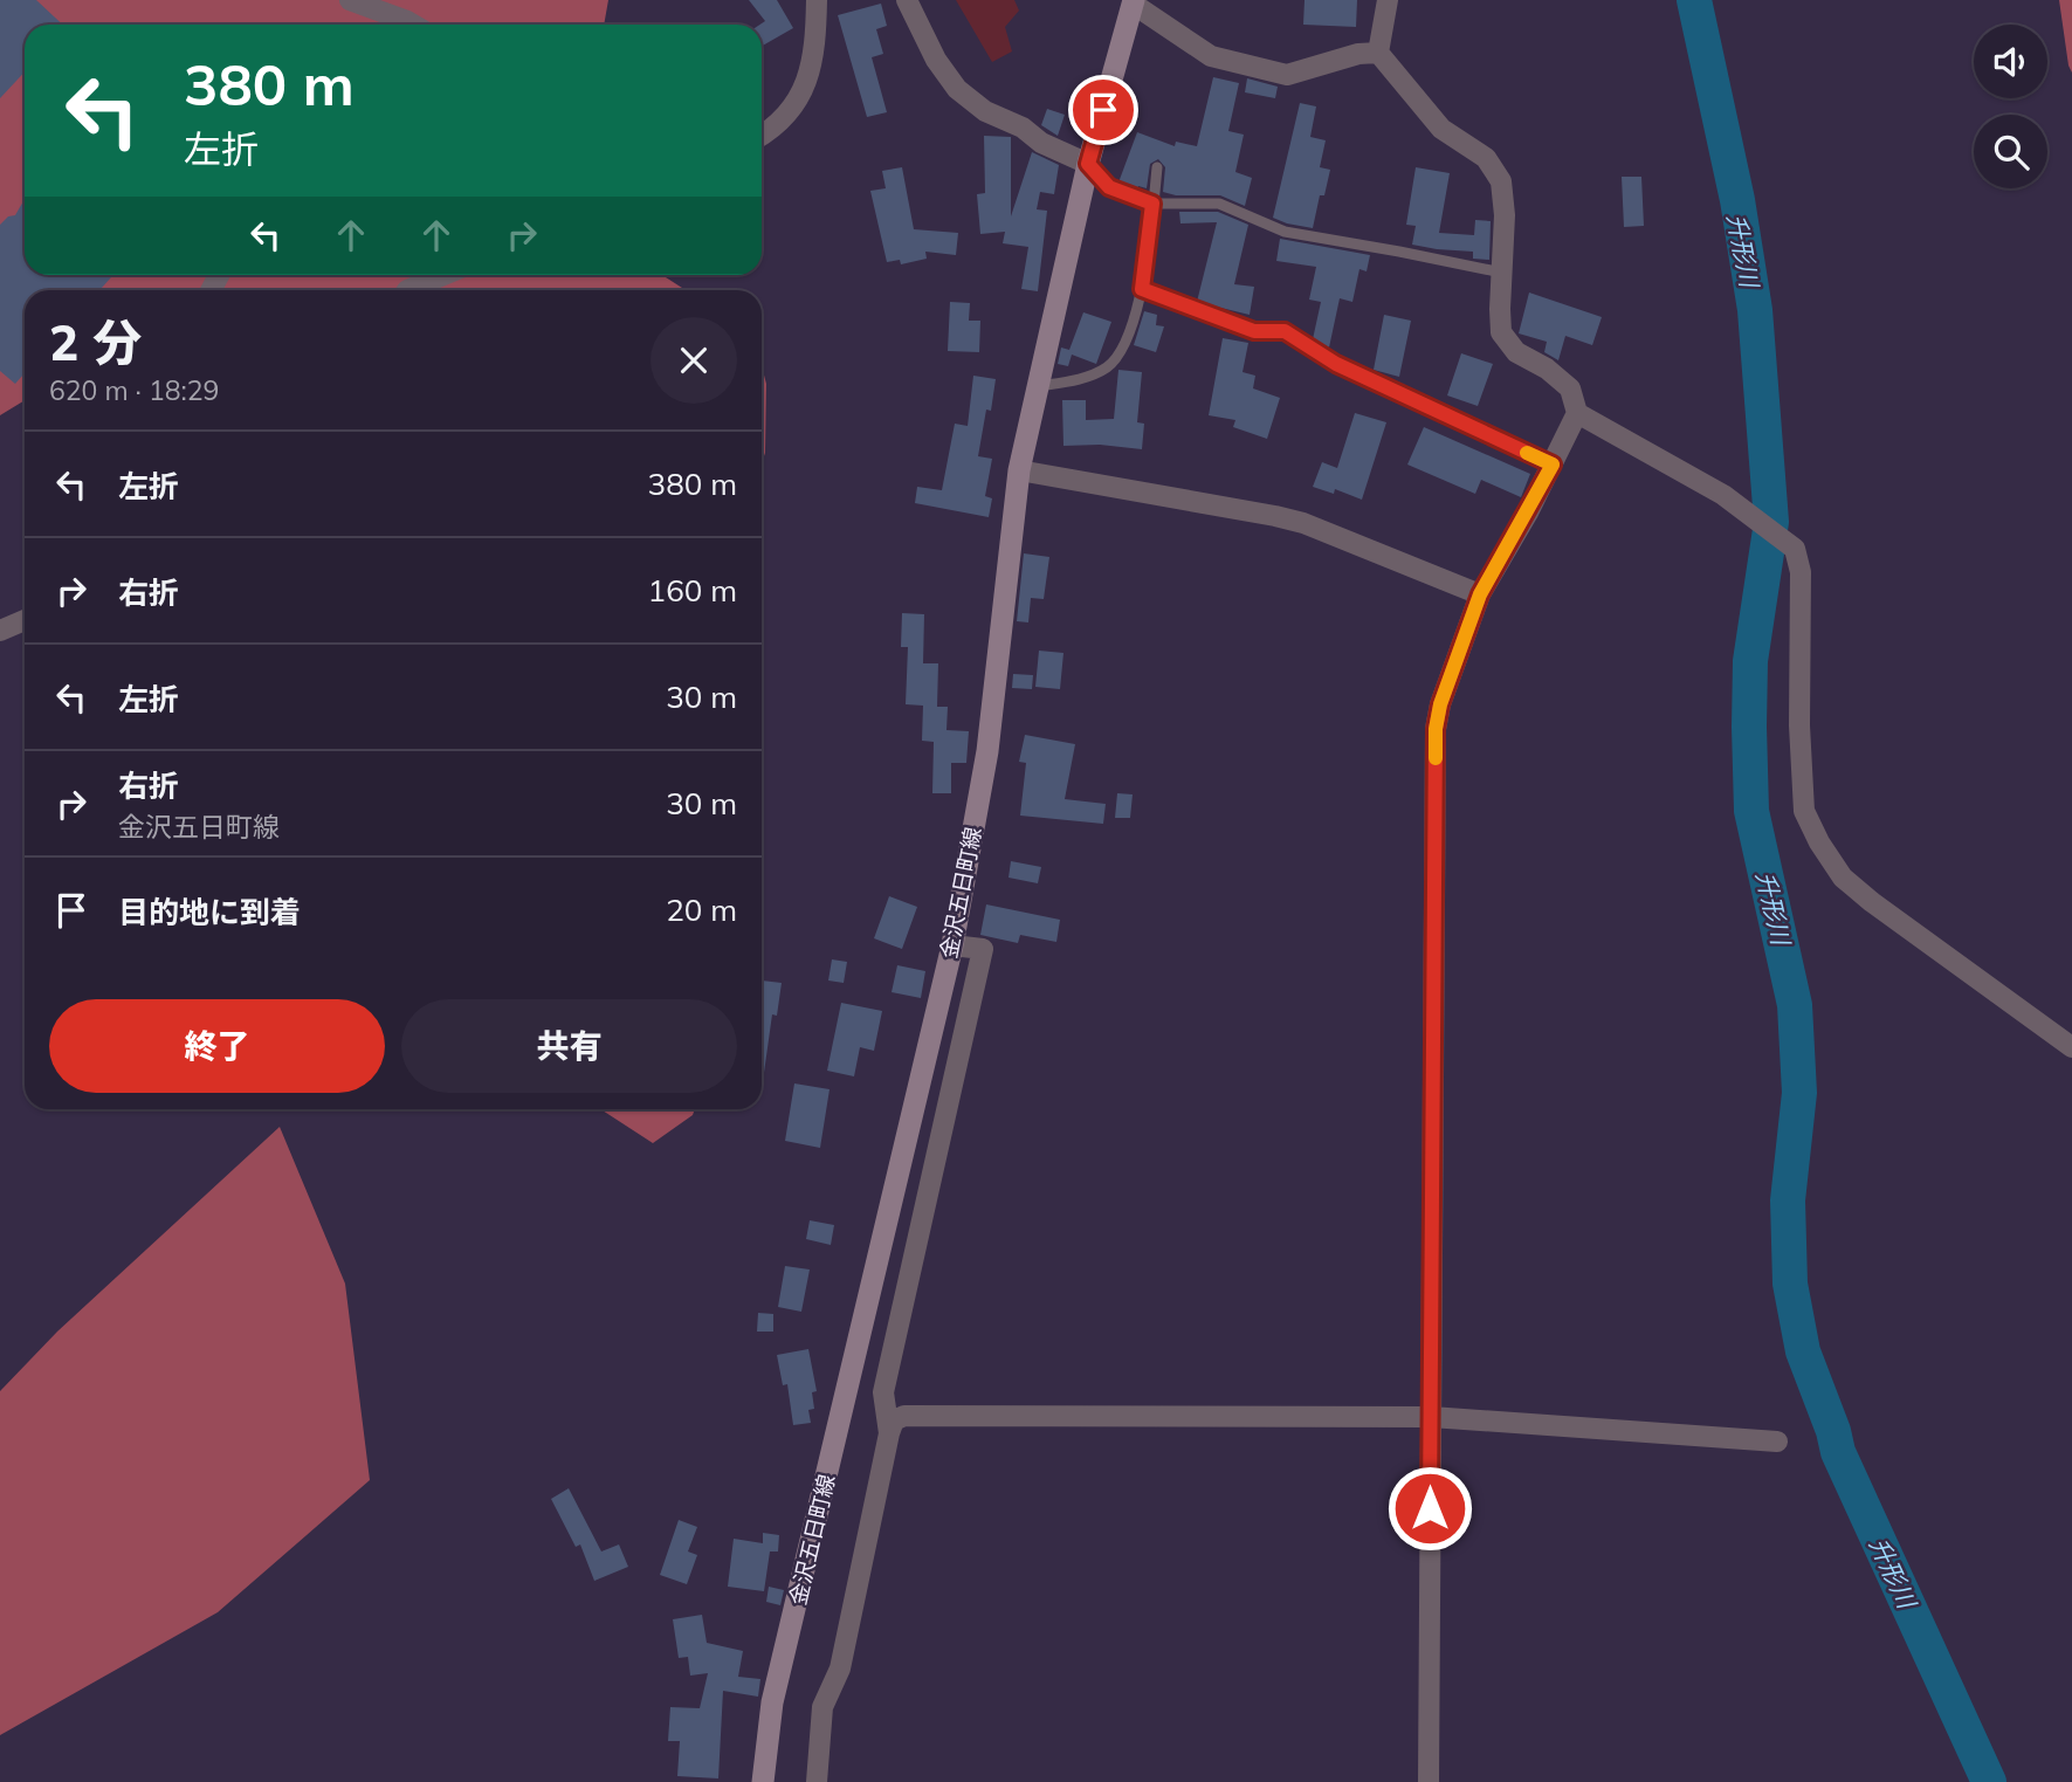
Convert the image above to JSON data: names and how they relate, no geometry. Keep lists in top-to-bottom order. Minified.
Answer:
{"streets":{"main road":["金沢五日町線"]},"water":["升形川"],"page":{"turn":["380 m","左折"],"heading":["2 分","620 m · 18:29"],"list":[{"name":"左折","value":"380 m"},{"name":"右折","value":"160 m"},{"name":"左折","value":"30 m"},{"name":"右折","note":"金沢五日町線","value":"30 m"},{"name":"目的地に到着","value":"20 m"}],"buttons":["終了","共有"]}}
